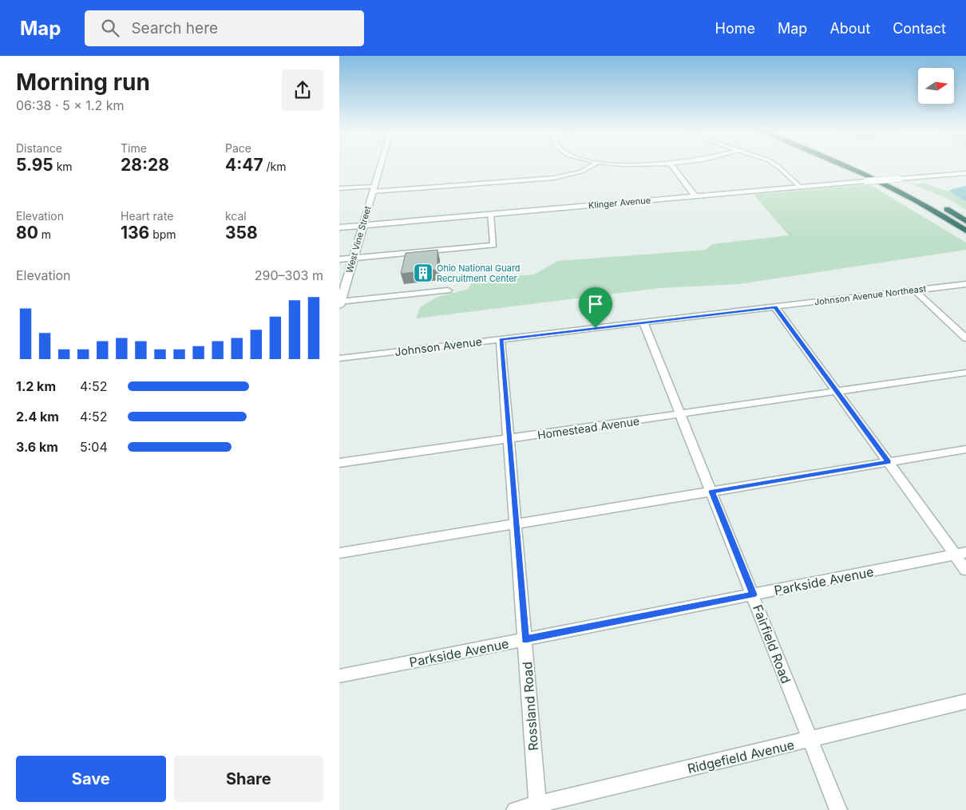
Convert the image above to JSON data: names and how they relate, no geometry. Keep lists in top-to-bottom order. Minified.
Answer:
{"streets":{"street":["Klinger Avenue","West Vine Street","Johnson Avenue Northeast","Johnson Avenue","Homestead Avenue","Parkside Avenue","Fairfield Road","Rossland Road","Ridgefield Avenue"]},"crossings":[["Klinger Avenue","West Vine Street"],["Johnson Avenue Northeast","Johnson Avenue"],["Johnson Avenue","Fairfield Road"],["Johnson Avenue","Rossland Road"],["Homestead Avenue","Fairfield Road"],["Homestead Avenue","Rossland Road"],["Parkside Avenue","Fairfield Road"],["Parkside Avenue","Rossland Road"],["Fairfield Road","Ridgefield Avenue"],["Rossland Road","Ridgefield Avenue"]],"places":{"building":["Ohio National Guard Recruitment Center"]},"north":"right","page":{"header":"Map","search":"Search here","nav":["Home","Map","About","Contact"],"heading":["Morning run","06:38 · 5 × 1.2 km"],"stats":[["Distance","5.95 km"],["Time","28:28"],["Pace","4:47 /km"],["Elevation","80 m"],["Heart rate","136 bpm"],["kcal","358"]],"chart":["Elevation","290–303 m"],"list":[{"name":"1.2 km","note":"4:52"},{"name":"2.4 km","note":"4:52"},{"name":"3.6 km","note":"5:04"}],"buttons":["Save","Share"]}}
